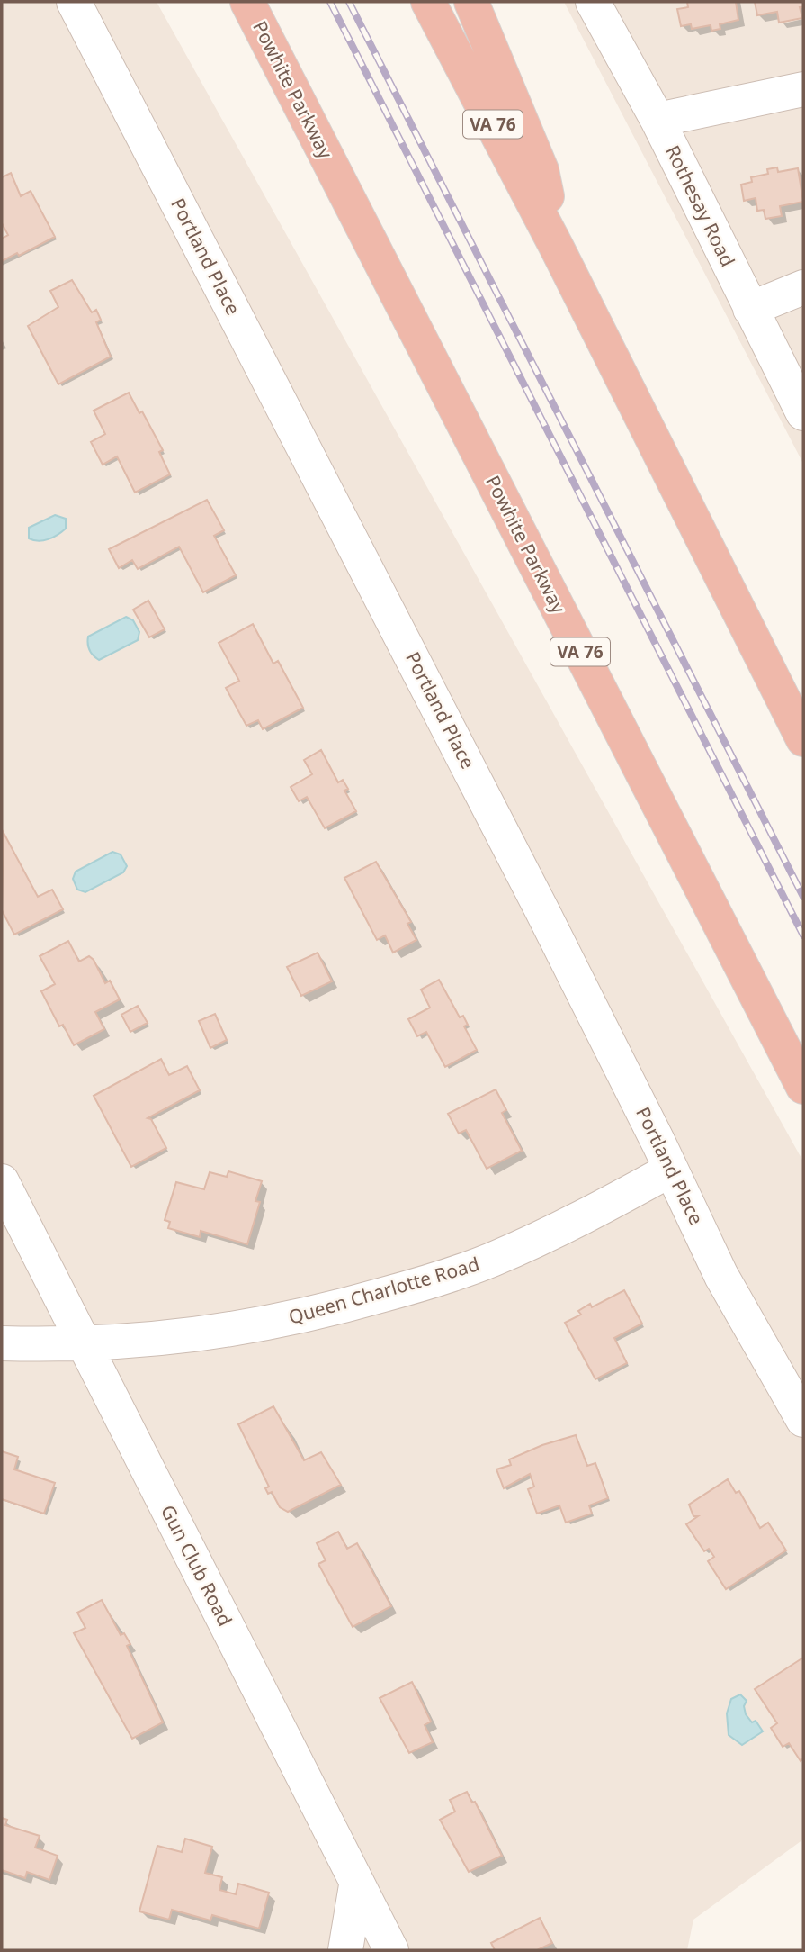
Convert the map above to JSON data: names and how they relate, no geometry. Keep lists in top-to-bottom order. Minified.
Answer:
{"streets":{"highway":["Powhite Parkway","VA 76"],"street":["Rothesay Road","Portland Place","Queen Charlotte Road","Gun Club Road"]},"crossings":[["Portland Place","Queen Charlotte Road"],["Queen Charlotte Road","Gun Club Road"]]}
